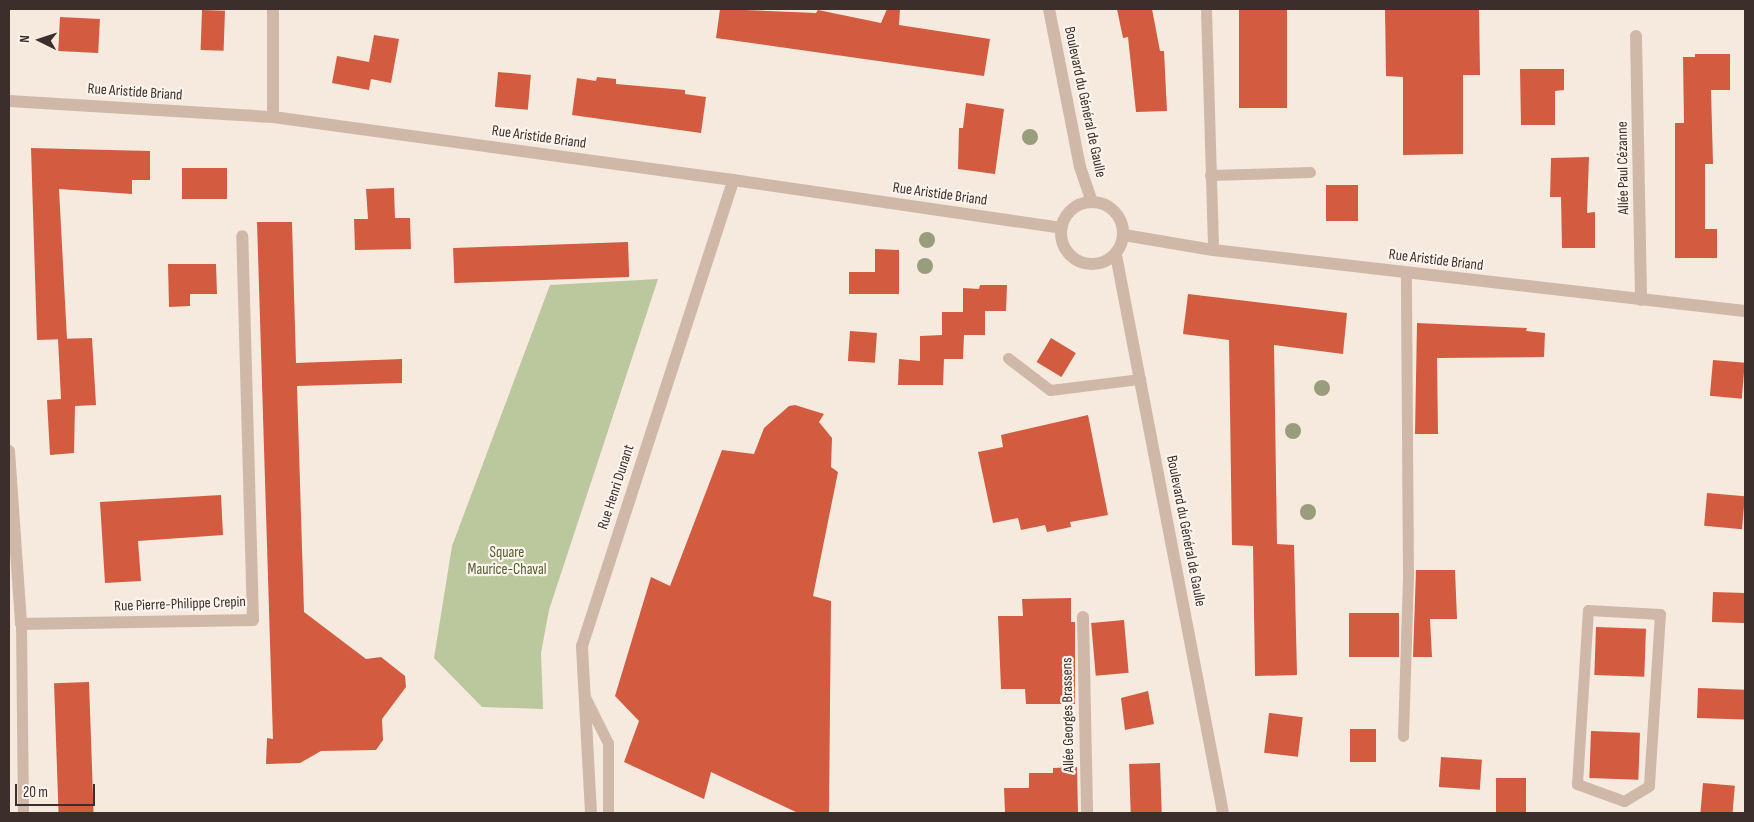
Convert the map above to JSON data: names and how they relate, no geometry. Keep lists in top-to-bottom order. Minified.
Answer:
{"streets":{"street":["Rue Aristide Briand","Boulevard du Général de Gaulle","Allée Paul Cézanne","Rue Henri Dunant","Rue Pierre-Philippe Crepin","Allée Georges Brassens"]},"crossings":[["Rue Aristide Briand","Boulevard du Général de Gaulle"],["Rue Aristide Briand","Allée Paul Cézanne"],["Rue Aristide Briand","Rue Henri Dunant"]],"parks":["Square Maurice-Chaval"],"scale_bar":"20 m","north":"left"}
